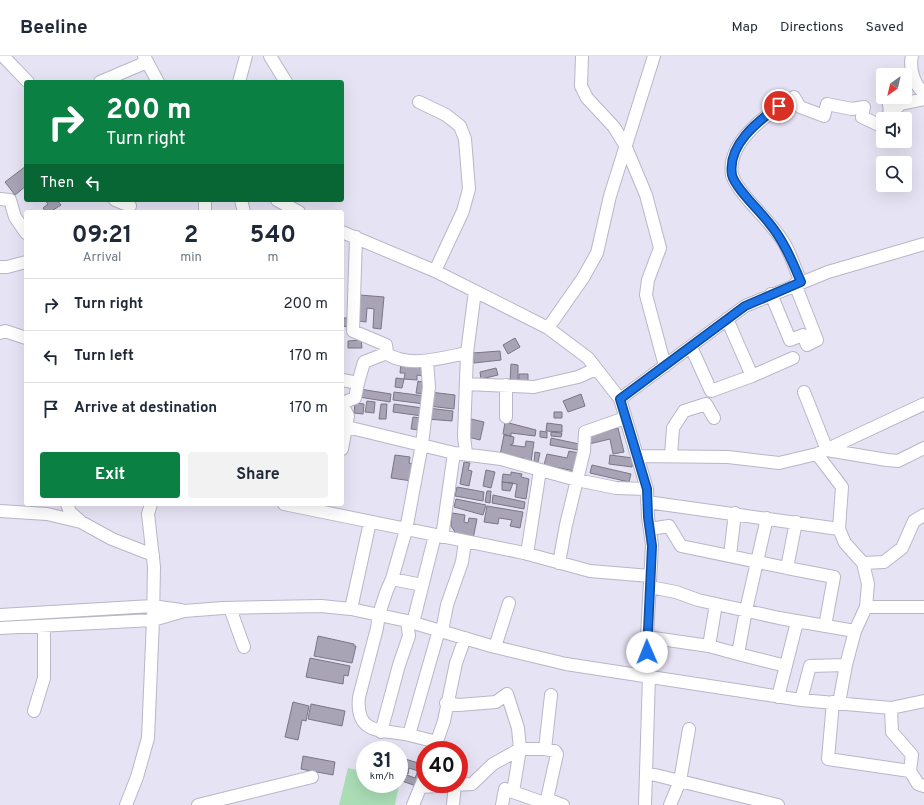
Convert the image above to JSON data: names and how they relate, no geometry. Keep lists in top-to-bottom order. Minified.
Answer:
{"north":"bottom left","page":{"header":"Beeline","nav":["Map","Directions","Saved"],"turn":["200 m","Turn right"],"then":"Then","eta":["09:21","Arrival","2","min","540","m"],"list":[{"name":"Turn right","value":"200 m"},{"name":"Turn left","value":"170 m"},{"name":"Arrive at destination","value":"170 m"}],"buttons":["Exit","Share"],"speed":"31 km/h","limit":"40"}}
